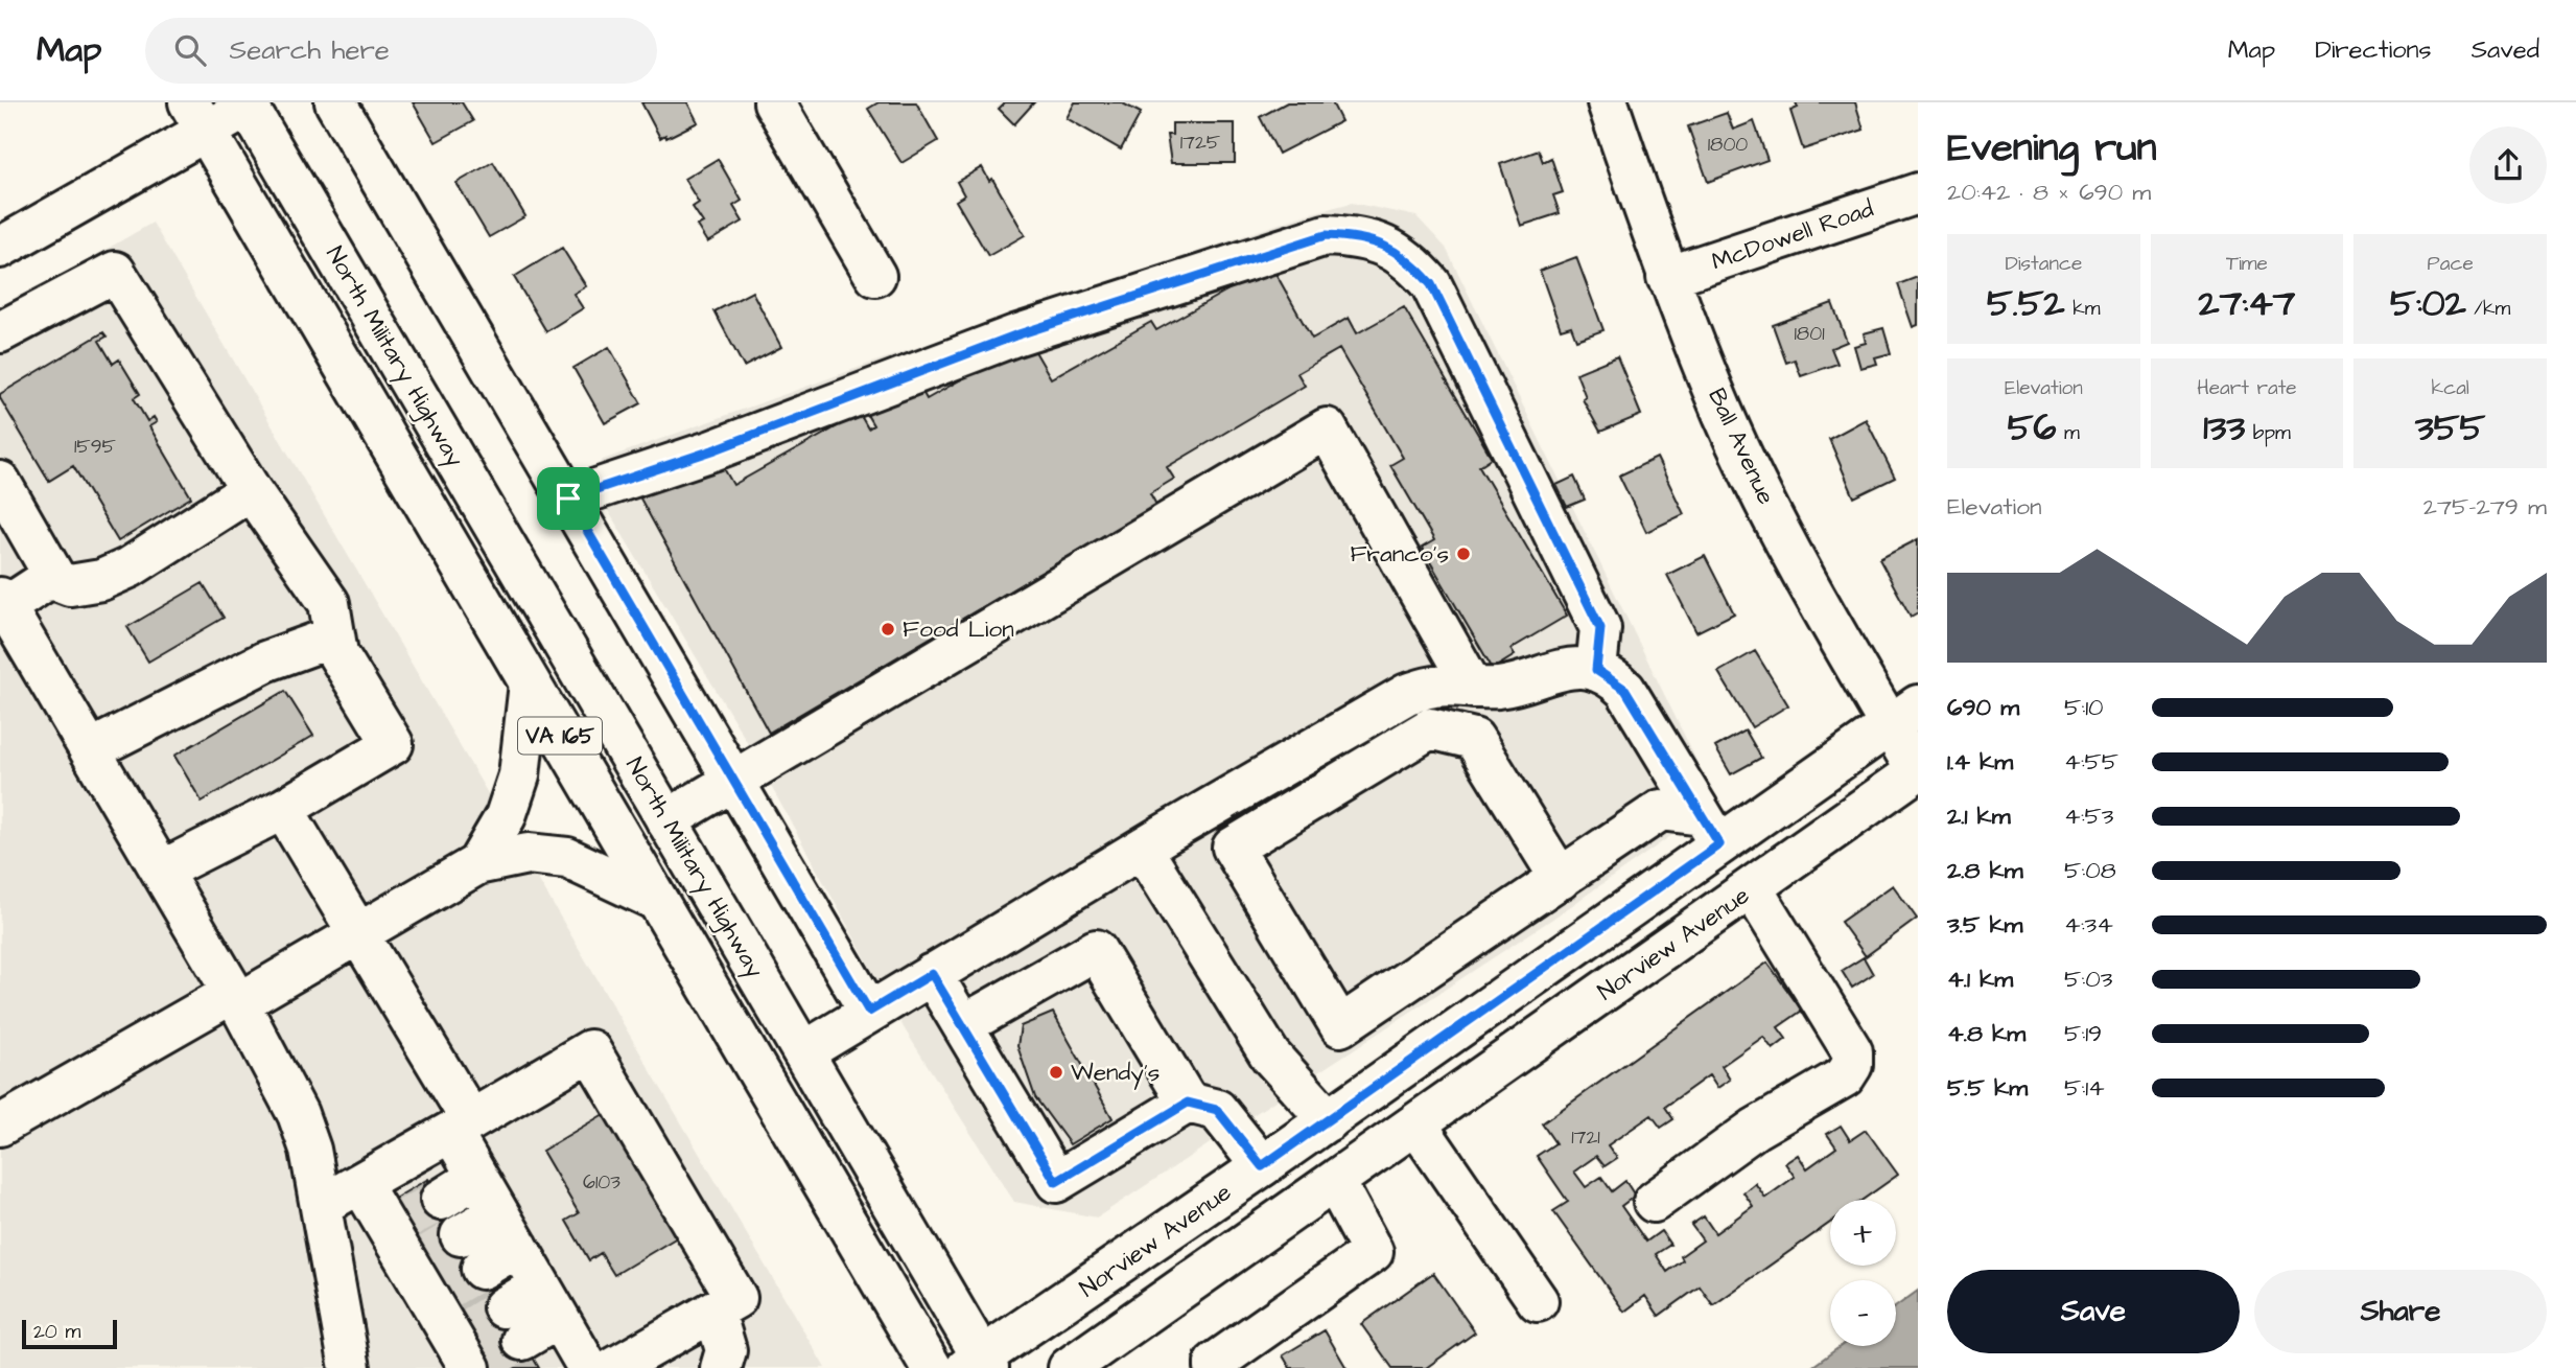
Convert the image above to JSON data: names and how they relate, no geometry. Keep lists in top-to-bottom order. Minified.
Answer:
{"streets":{"main road":["McDowell Road","North Military Highway","Ball Avenue","VA 165","Norview Avenue"]},"crossings":[["McDowell Road","Ball Avenue"],["North Military Highway","Norview Avenue"],["Ball Avenue","Norview Avenue"]],"places":["Franco's","Food Lion","Wendy's"],"house_numbers":["1725","1800","1801","1595","1721","6103"],"scale_bar":"20 m","page":{"header":"Map","search":"Search here","nav":["Map","Directions","Saved"],"heading":["Evening run","20:42 · 8 × 690 m"],"stats":[["Distance","5.52 km"],["Time","27:47"],["Pace","5:02 /km"],["Elevation","56 m"],["Heart rate","133 bpm"],["kcal","355"]],"chart":["Elevation","275–279 m"],"list":[{"name":"690 m","note":"5:10"},{"name":"1.4 km","note":"4:55"},{"name":"2.1 km","note":"4:53"},{"name":"2.8 km","note":"5:08"},{"name":"3.5 km","note":"4:34"},{"name":"4.1 km","note":"5:03"},{"name":"4.8 km","note":"5:19"},{"name":"5.5 km","note":"5:14"}],"map_buttons":["+","−"],"buttons":["Save","Share"],"scale":"20 m"}}
